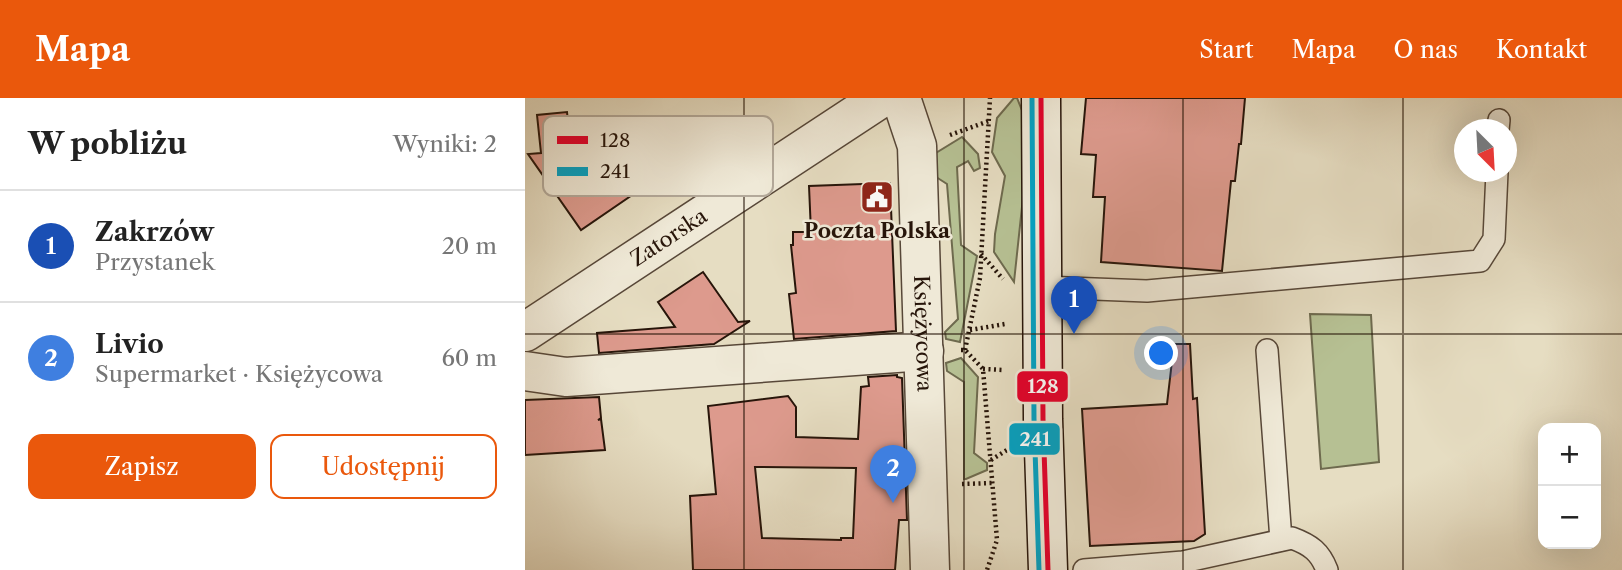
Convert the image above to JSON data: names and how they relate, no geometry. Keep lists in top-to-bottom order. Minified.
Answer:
{"streets":{"street":["Zatorska","Księżycowa"]},"places":{"public building":["Poczta Polska"]},"lines":["transit line 128","transit line 241"],"legend":["128","241"],"north":"bottom right","page":{"header":"Mapa","nav":["Start","Mapa","O nas","Kontakt"],"heading":["W pobliżu","Wyniki: 2"],"list":[{"mark":"1","name":"Zakrzów","note":"Przystanek","value":"20 m"},{"mark":"2","name":"Livio","note":"Supermarket · Księżycowa","value":"60 m"}],"pins":["1","2"],"buttons":["Zapisz","Udostępnij"],"map_buttons":["+","−"]}}
